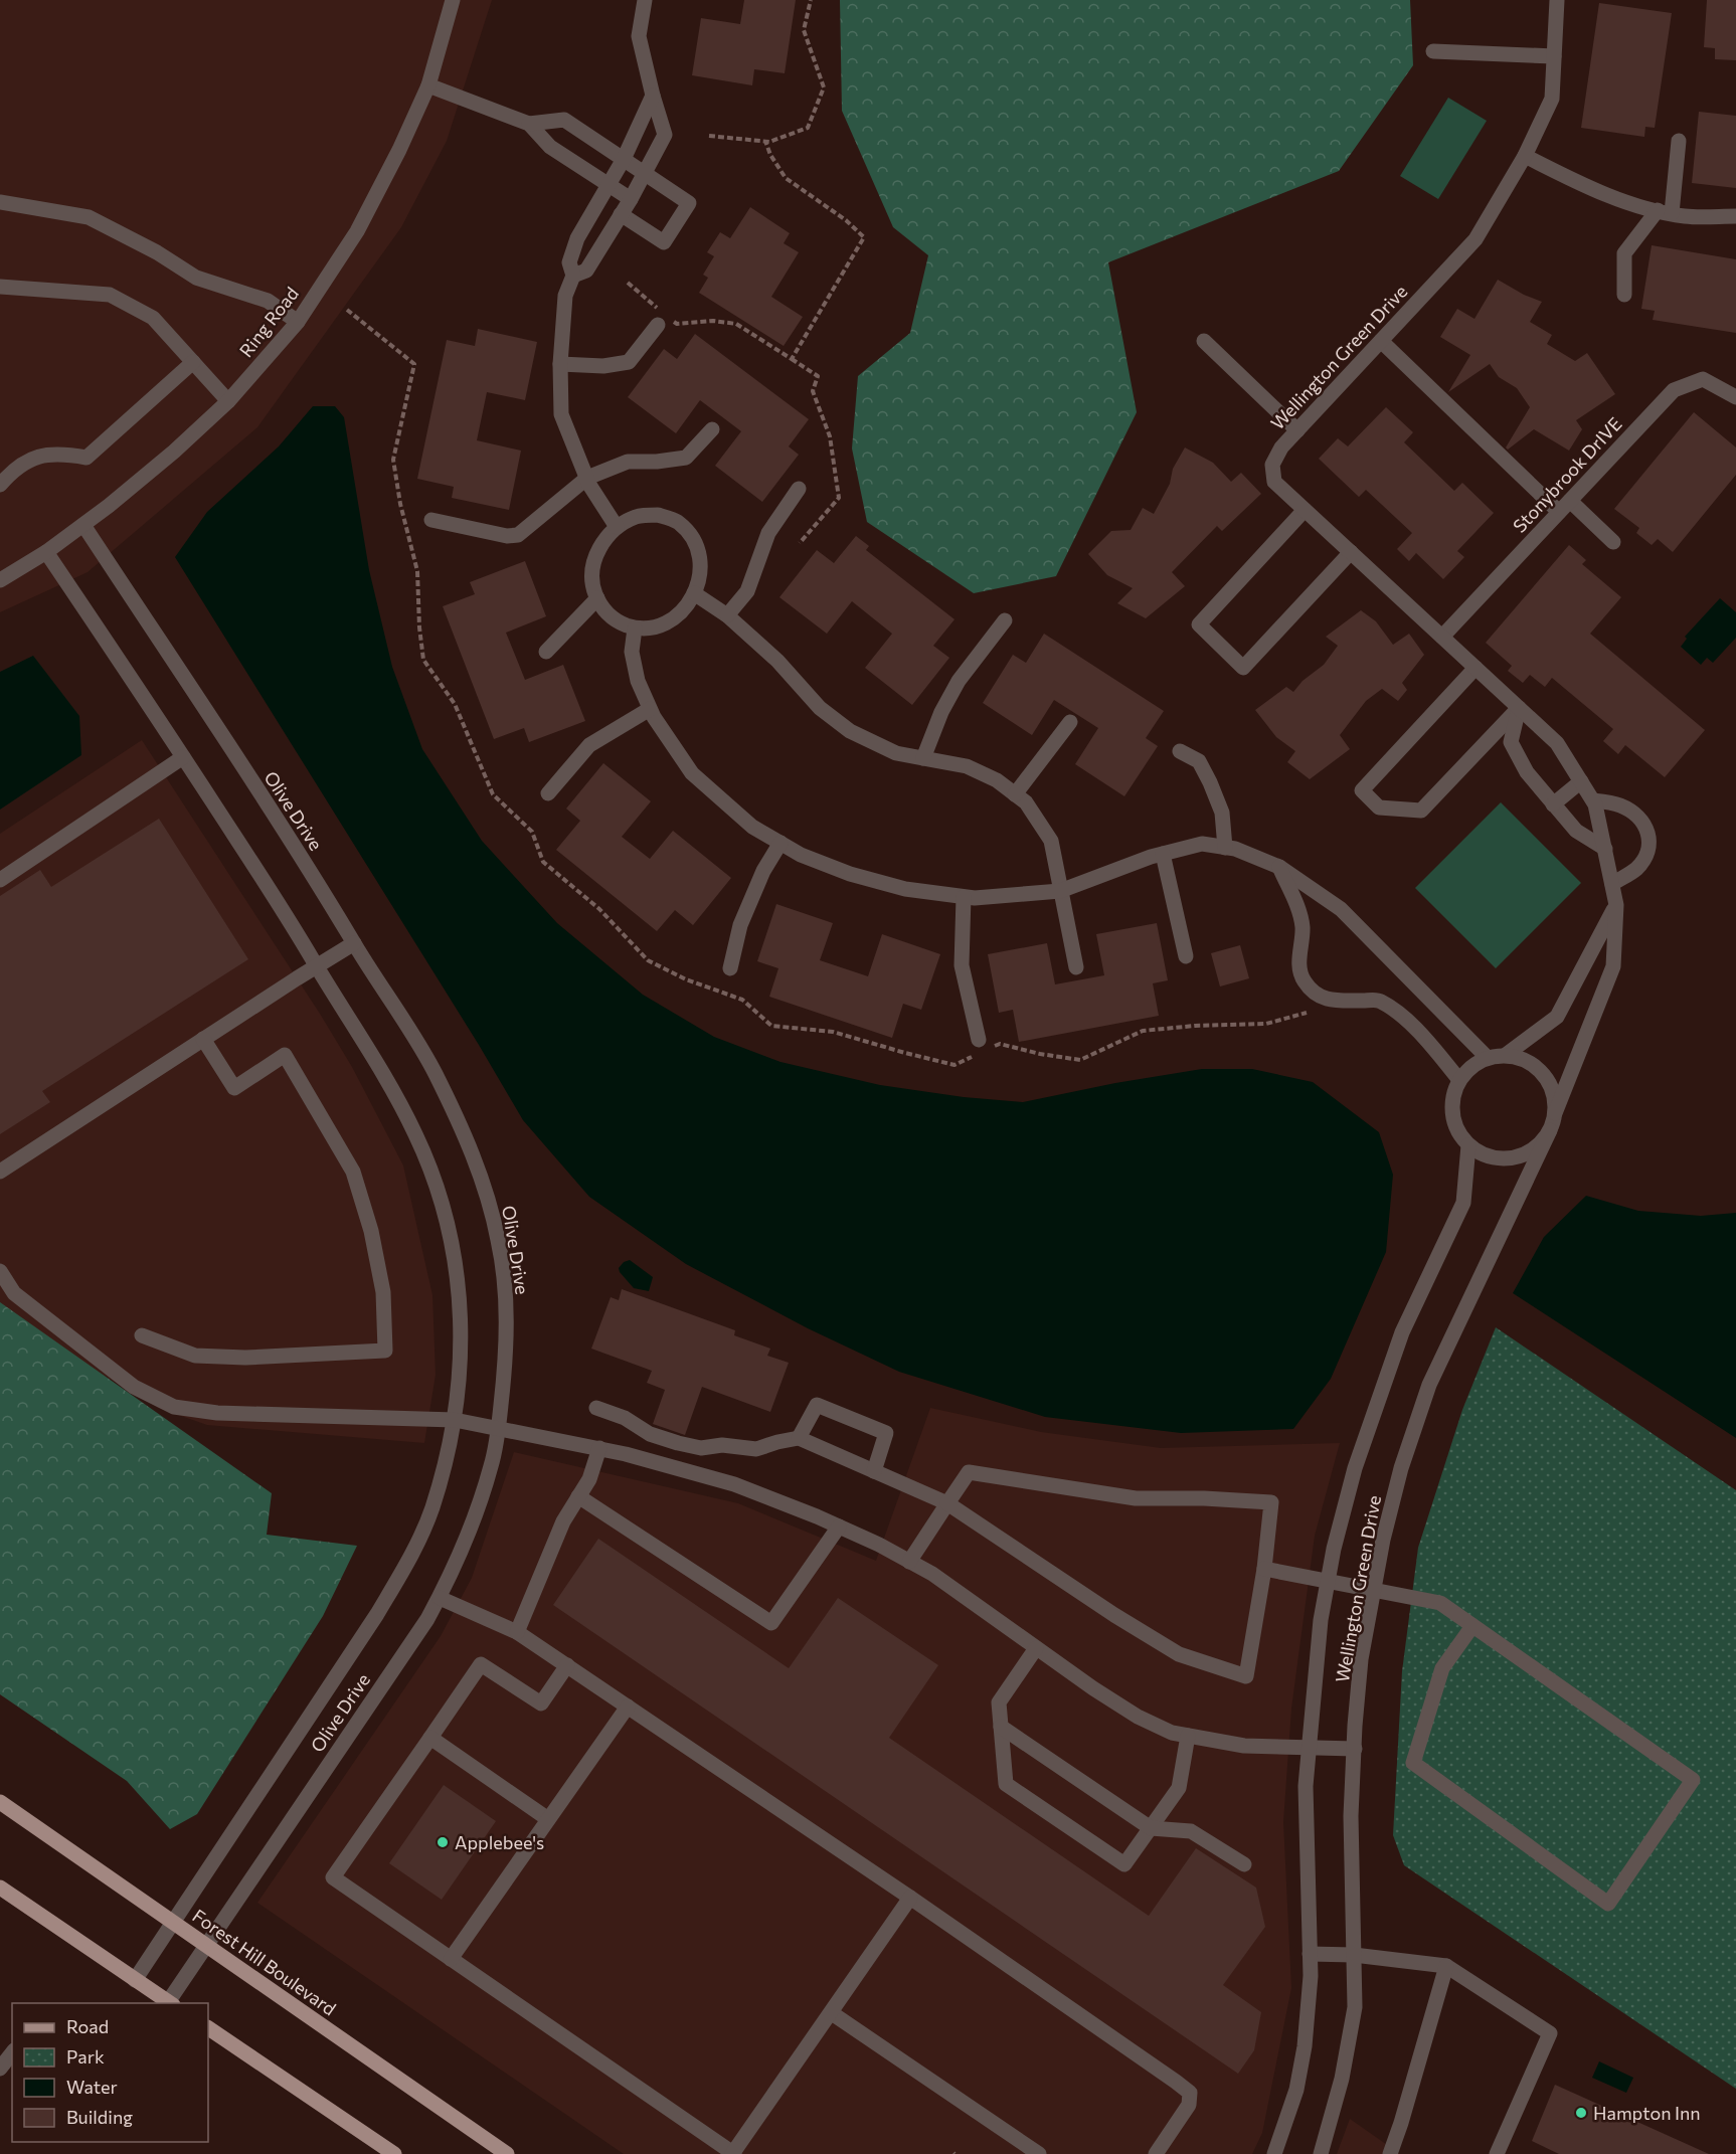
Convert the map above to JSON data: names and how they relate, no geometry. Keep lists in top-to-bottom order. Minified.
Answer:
{"streets":{"main road":["Forest Hill Boulevard"],"street":["Ring Road","Wellington Green Drive","Stonybrook DrIVE","Olive Drive"]},"crossings":[["Ring Road","Olive Drive"],["Wellington Green Drive","Stonybrook DrIVE"],["Olive Drive","Forest Hill Boulevard"]],"places":["Applebee's","Hampton Inn"],"legend":["Road","Park","Water","Building"]}
